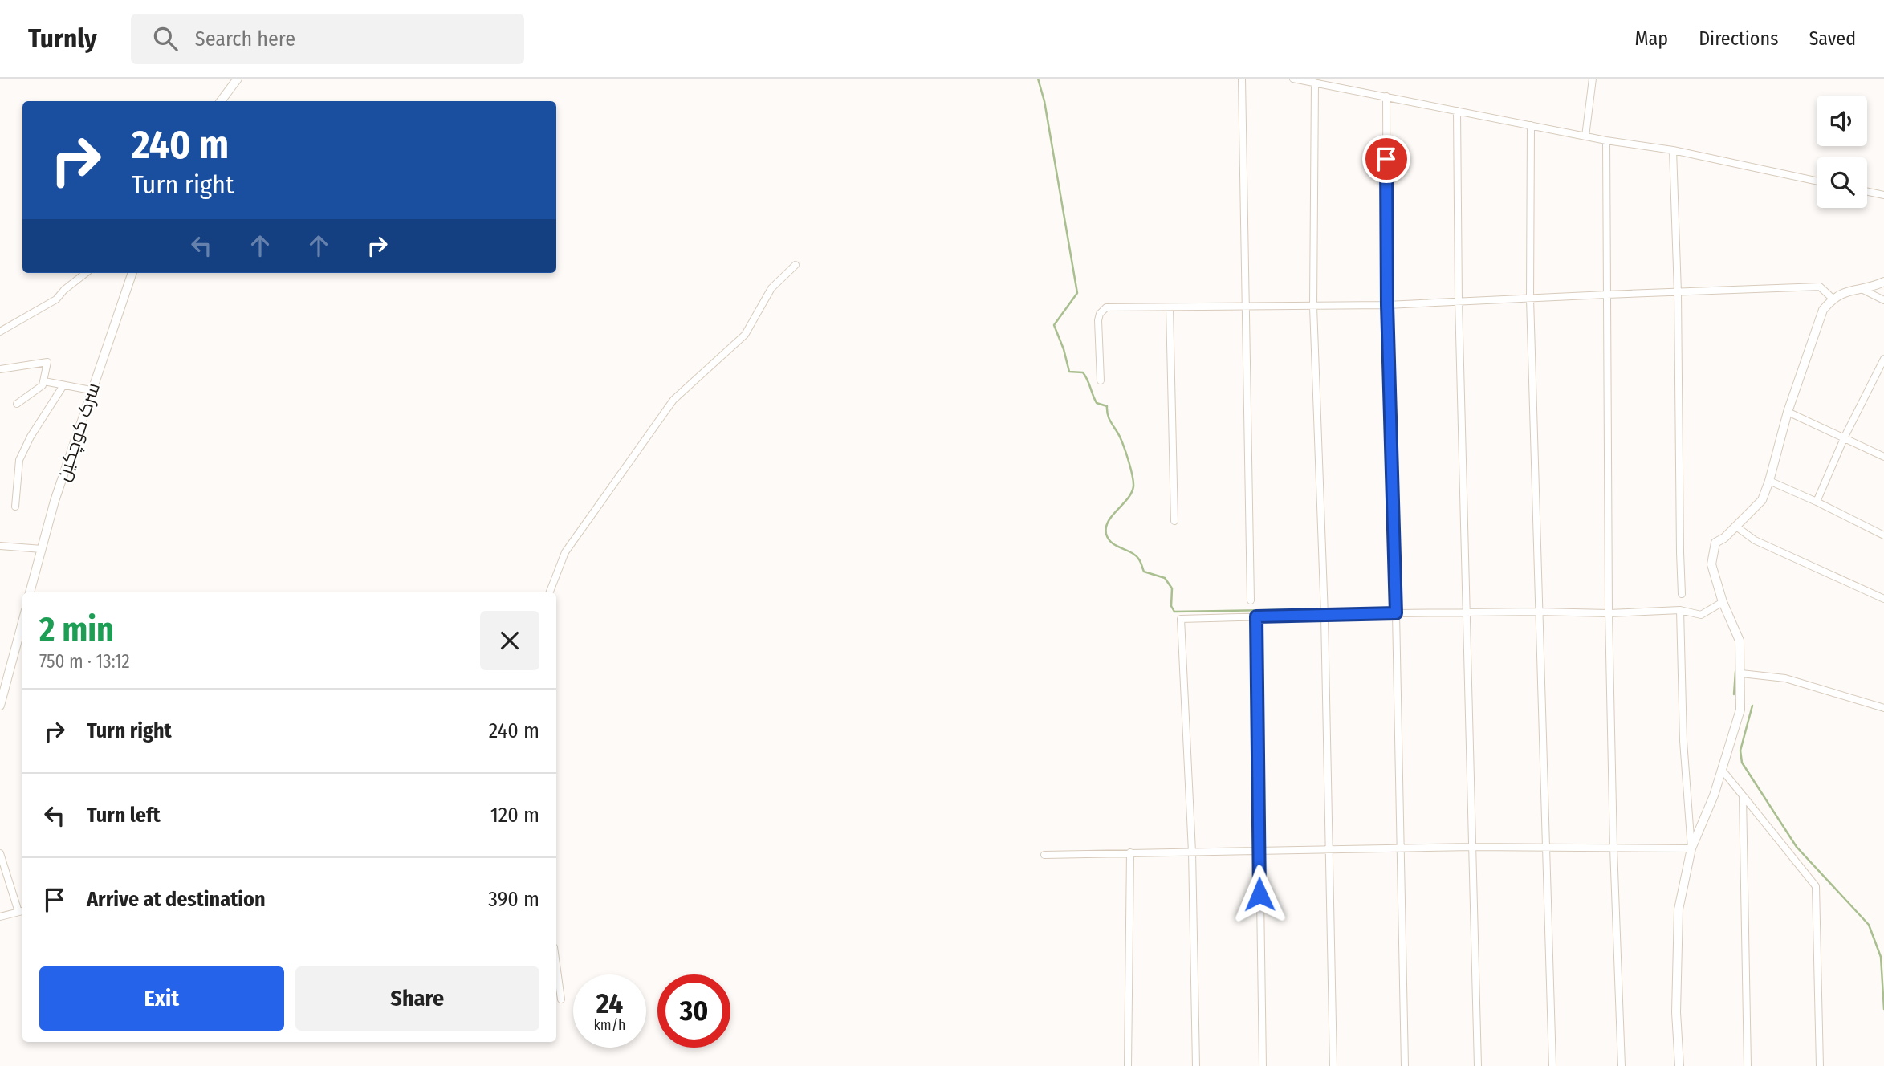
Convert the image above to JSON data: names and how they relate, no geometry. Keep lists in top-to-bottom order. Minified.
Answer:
{"streets":{"street":["سرک کوچکین"]},"page":{"header":"Turnly","search":"Search here","nav":["Map","Directions","Saved"],"turn":["240 m","Turn right"],"heading":["2 min","750 m · 13:12"],"list":[{"name":"Turn right","value":"240 m"},{"name":"Turn left","value":"120 m"},{"name":"Arrive at destination","value":"390 m"}],"buttons":["Exit","Share"],"speed":"24 km/h","limit":"30"}}
